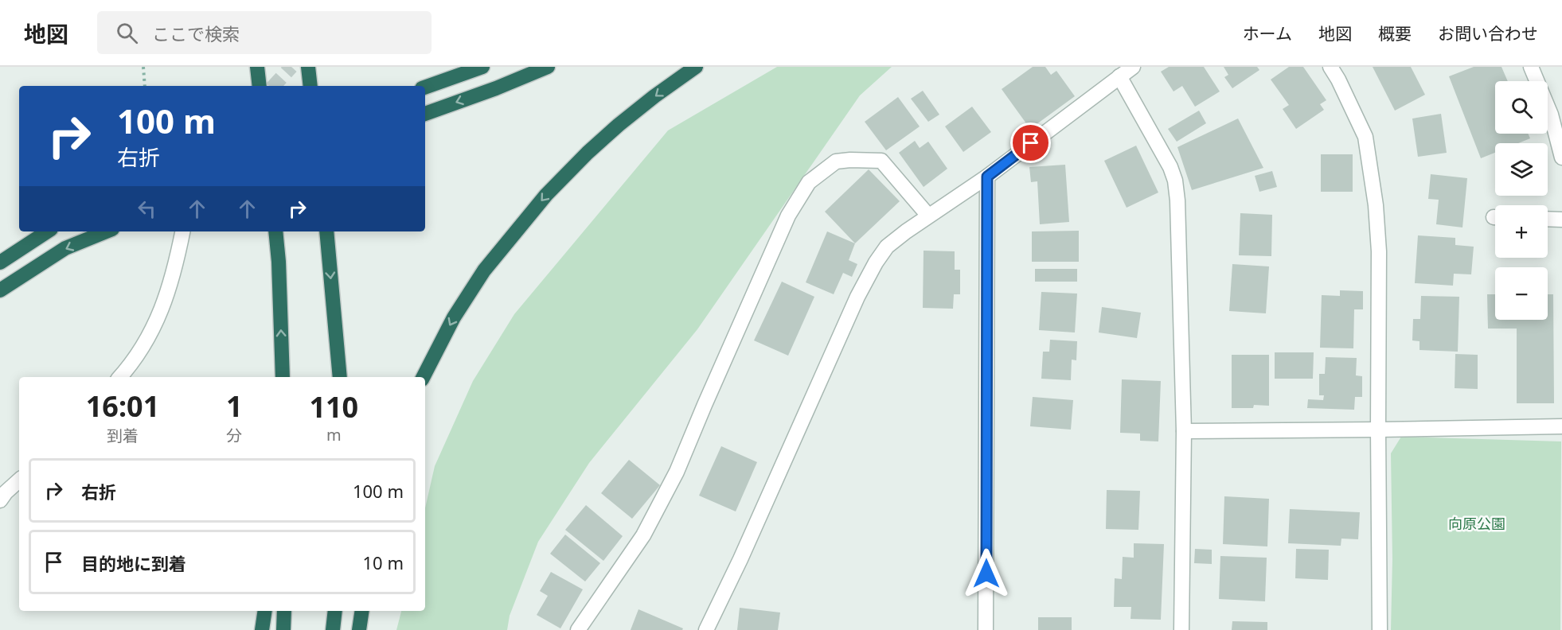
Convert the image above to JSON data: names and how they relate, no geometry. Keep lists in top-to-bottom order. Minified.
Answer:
{"parks":["向原公園"],"page":{"header":"地図","search":"ここで検索","nav":["ホーム","地図","概要","お問い合わせ"],"map_buttons":["+","−"],"turn":["100 m","右折"],"eta":["16:01","到着","1","分","110","m"],"list":[{"name":"右折","value":"100 m"},{"name":"目的地に到着","value":"10 m"}]}}
